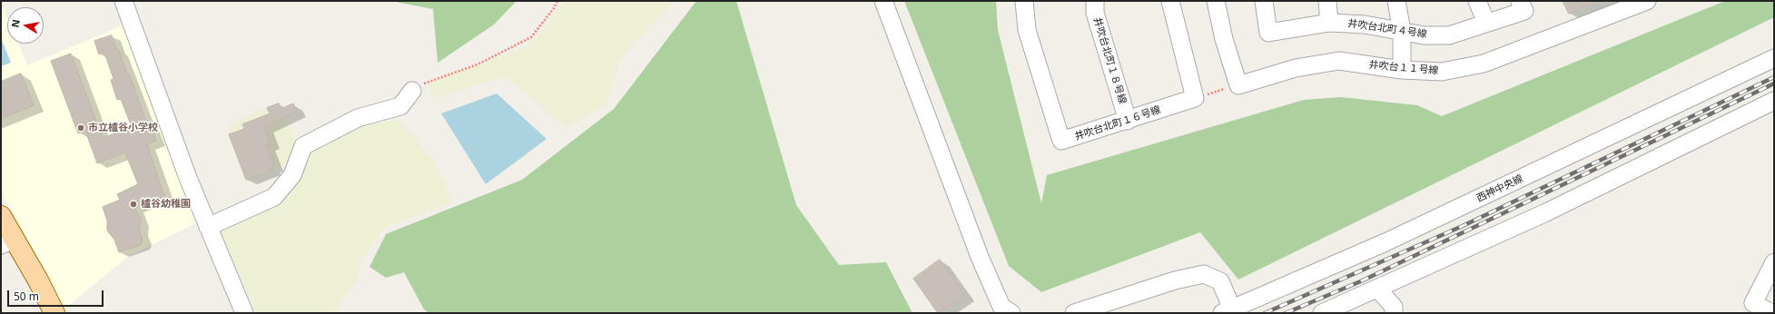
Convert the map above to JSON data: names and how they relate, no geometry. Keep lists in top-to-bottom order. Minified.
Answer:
{"streets":{"street":["井吹台北町４号線","井吹台北町１８号線","井吹台１１号線","井吹台北町１６号線","西神中央線"]},"crossings":[["井吹台北町１８号線","井吹台北町１６号線"]],"places":["市立櫨谷小学校","櫨谷幼稚園"],"scale_bar":"50 m","north":"left"}
